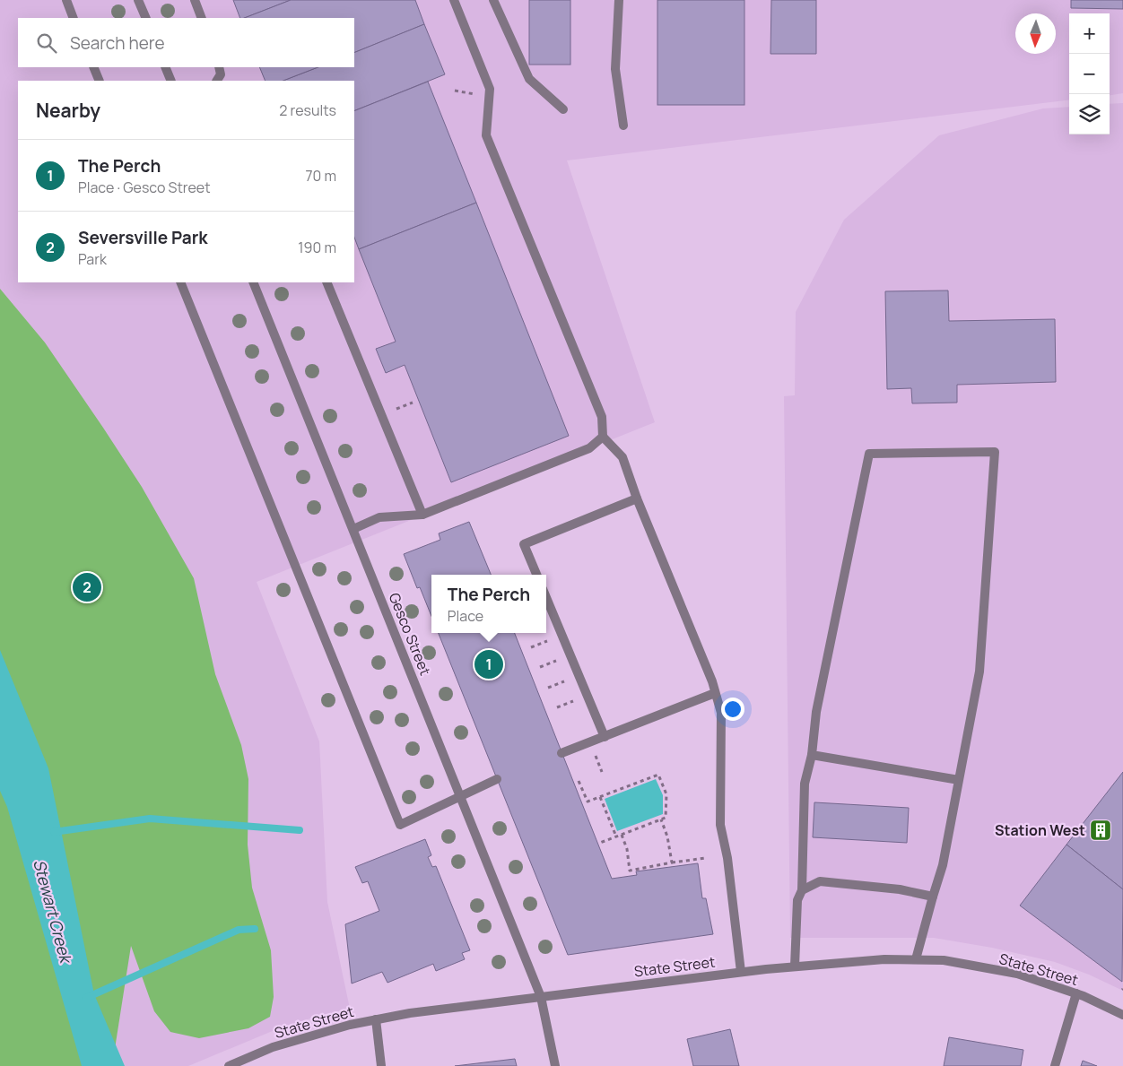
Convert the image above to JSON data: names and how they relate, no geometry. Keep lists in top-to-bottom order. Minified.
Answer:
{"streets":{"street":["Gesco Street","State Street"]},"crossings":[["Gesco Street","State Street"]],"water":["Stewart Creek"],"places":{"building":["Station West"]},"north":"bottom","page":{"map_buttons":["+","−"],"search":"Search here","heading":["Nearby","2 results"],"list":[{"mark":"1","name":"The Perch","note":"Place · Gesco Street","value":"70 m"},{"mark":"2","name":"Seversville Park","note":"Park","value":"190 m"}],"pins":["2","1"],"popup":["The Perch","Place"]}}
